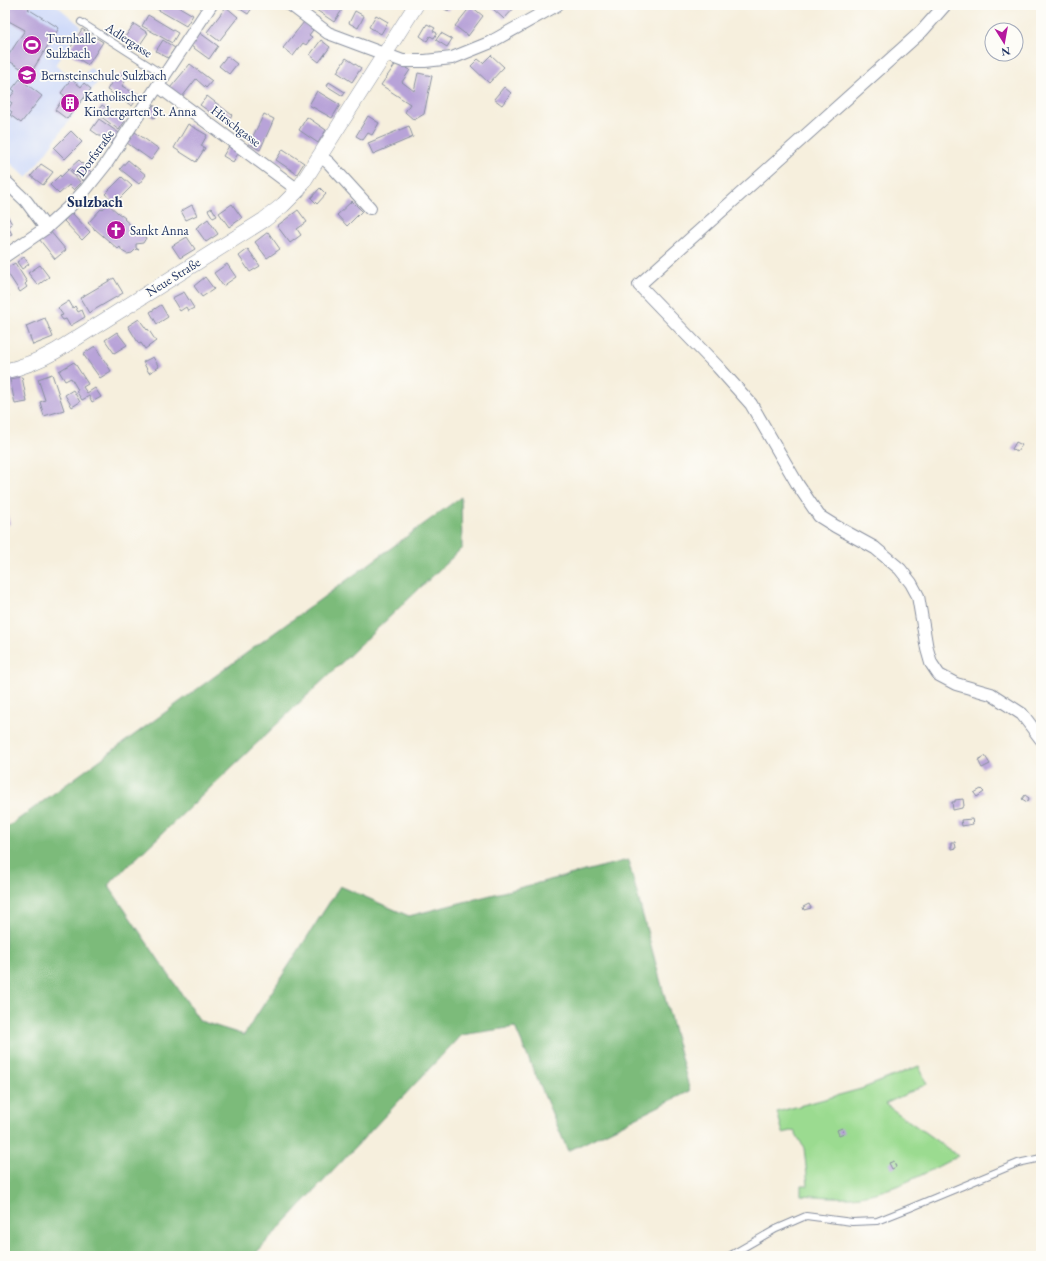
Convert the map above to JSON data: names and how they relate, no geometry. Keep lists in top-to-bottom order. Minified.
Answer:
{"streets":{"street":["Hirschgasse","Dorfstraße","Neue Straße"],"lane":["Adlergasse"]},"crossings":[["Adlergasse","Hirschgasse"],["Adlergasse","Dorfstraße"],["Hirschgasse","Dorfstraße"],["Hirschgasse","Neue Straße"]],"districts":["Sulzbach"],"places":{"sports":["Turnhalle Sulzbach"],"school or university":["Bernsteinschule Sulzbach"],"building":["Katholischer Kindergarten St. Anna"],"church":["Sankt Anna"]},"north":"bottom"}
